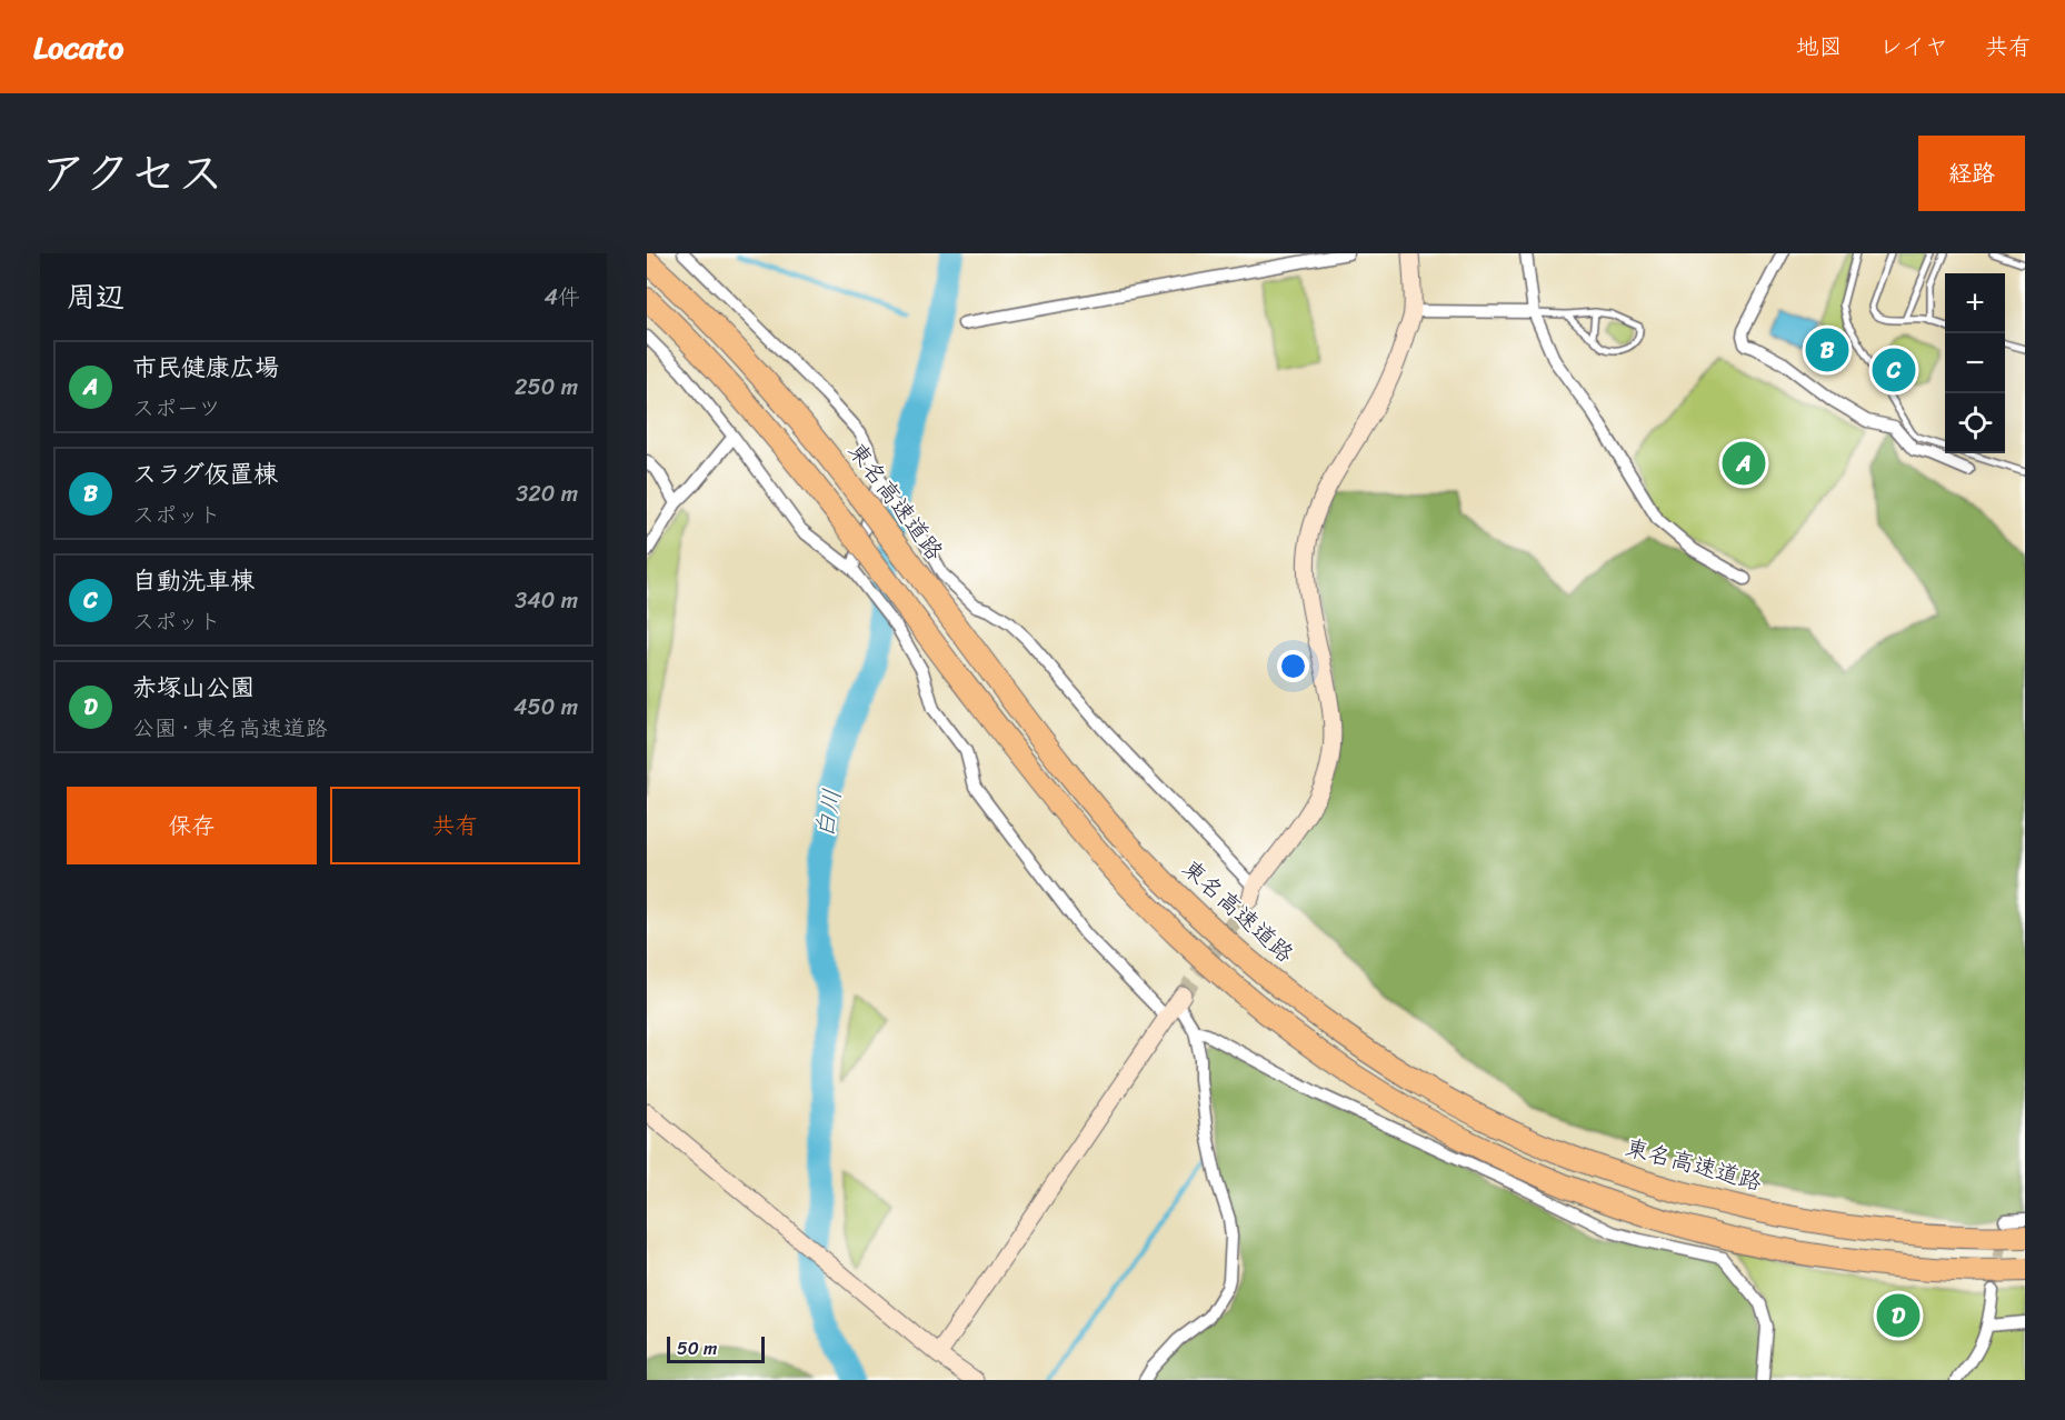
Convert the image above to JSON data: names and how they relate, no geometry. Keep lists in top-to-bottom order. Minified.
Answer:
{"streets":{"highway":["東名高速道路"]},"water":["白川"],"scale_bar":"50 m","page":{"header":"Locato","nav":["地図","レイヤ","共有"],"title":"アクセス","buttons":["経路",["保存","共有"]],"heading":["周辺","4件"],"map_buttons":["+","−"],"pins":["B","C","A","D"],"list":[{"mark":"A","name":"市民健康広場","note":"スポーツ","value":"250 m"},{"mark":"B","name":"スラグ仮置棟","note":"スポット","value":"320 m"},{"mark":"C","name":"自動洗車棟","note":"スポット","value":"340 m"},{"mark":"D","name":"赤塚山公園","note":"公園 · 東名高速道路","value":"450 m"}],"scale":"50 m"}}
